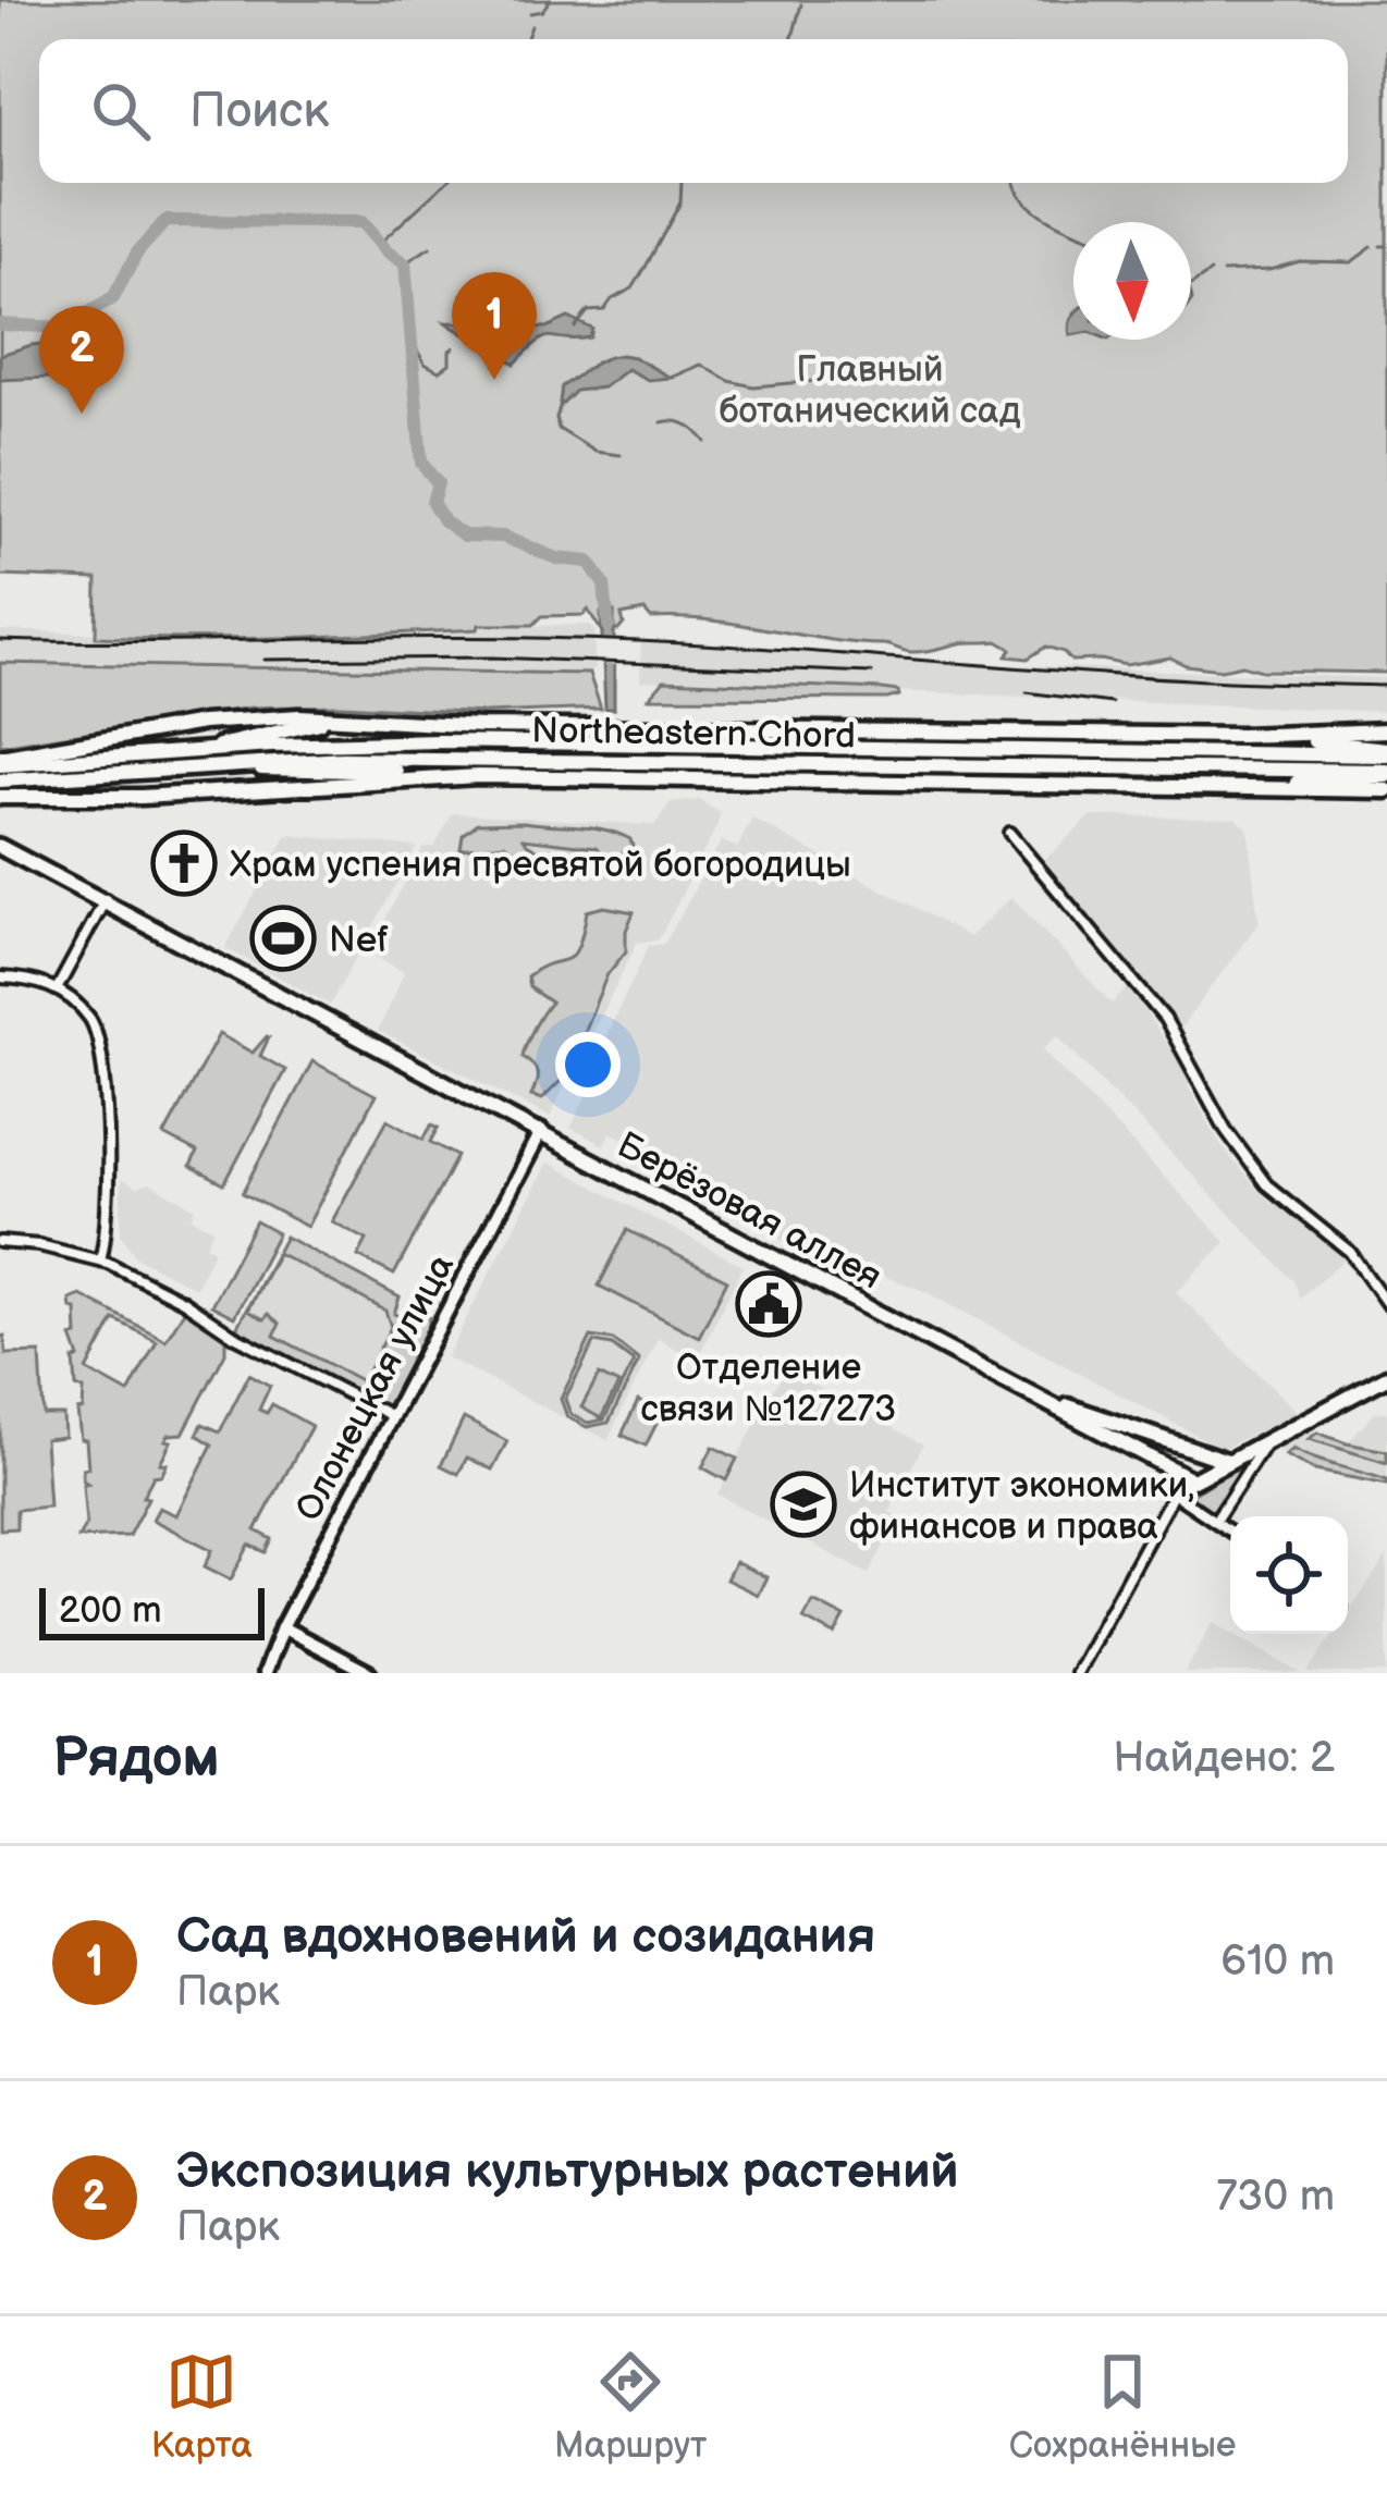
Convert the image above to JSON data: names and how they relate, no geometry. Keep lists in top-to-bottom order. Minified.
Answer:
{"streets":{"main road":["Northeastern Chord","Берёзовая аллея"],"street":["Олонецкая улица"]},"crossings":[["Берёзовая аллея","Олонецкая улица"]],"parks":["Главный ботанический сад"],"places":{"church":["Храм успения пресвятой богородицы"],"sports":["Nef"],"public building":["Отделение связи №127273"],"school or university":["Институт экономики, финансов и права"]},"scale_bar":"200 m","north":"bottom","page":{"search":"Поиск","pins":["1","2"],"scale":"200 m","heading":["Рядом","Найдено: 2"],"list":[{"mark":"1","name":"Сад вдохновений и созидания","note":"Парк","value":"610 m"},{"mark":"2","name":"Экспозиция культурных растений","note":"Парк","value":"730 m"}],"nav":["Карта","Маршрут","Сохранённые"]}}
